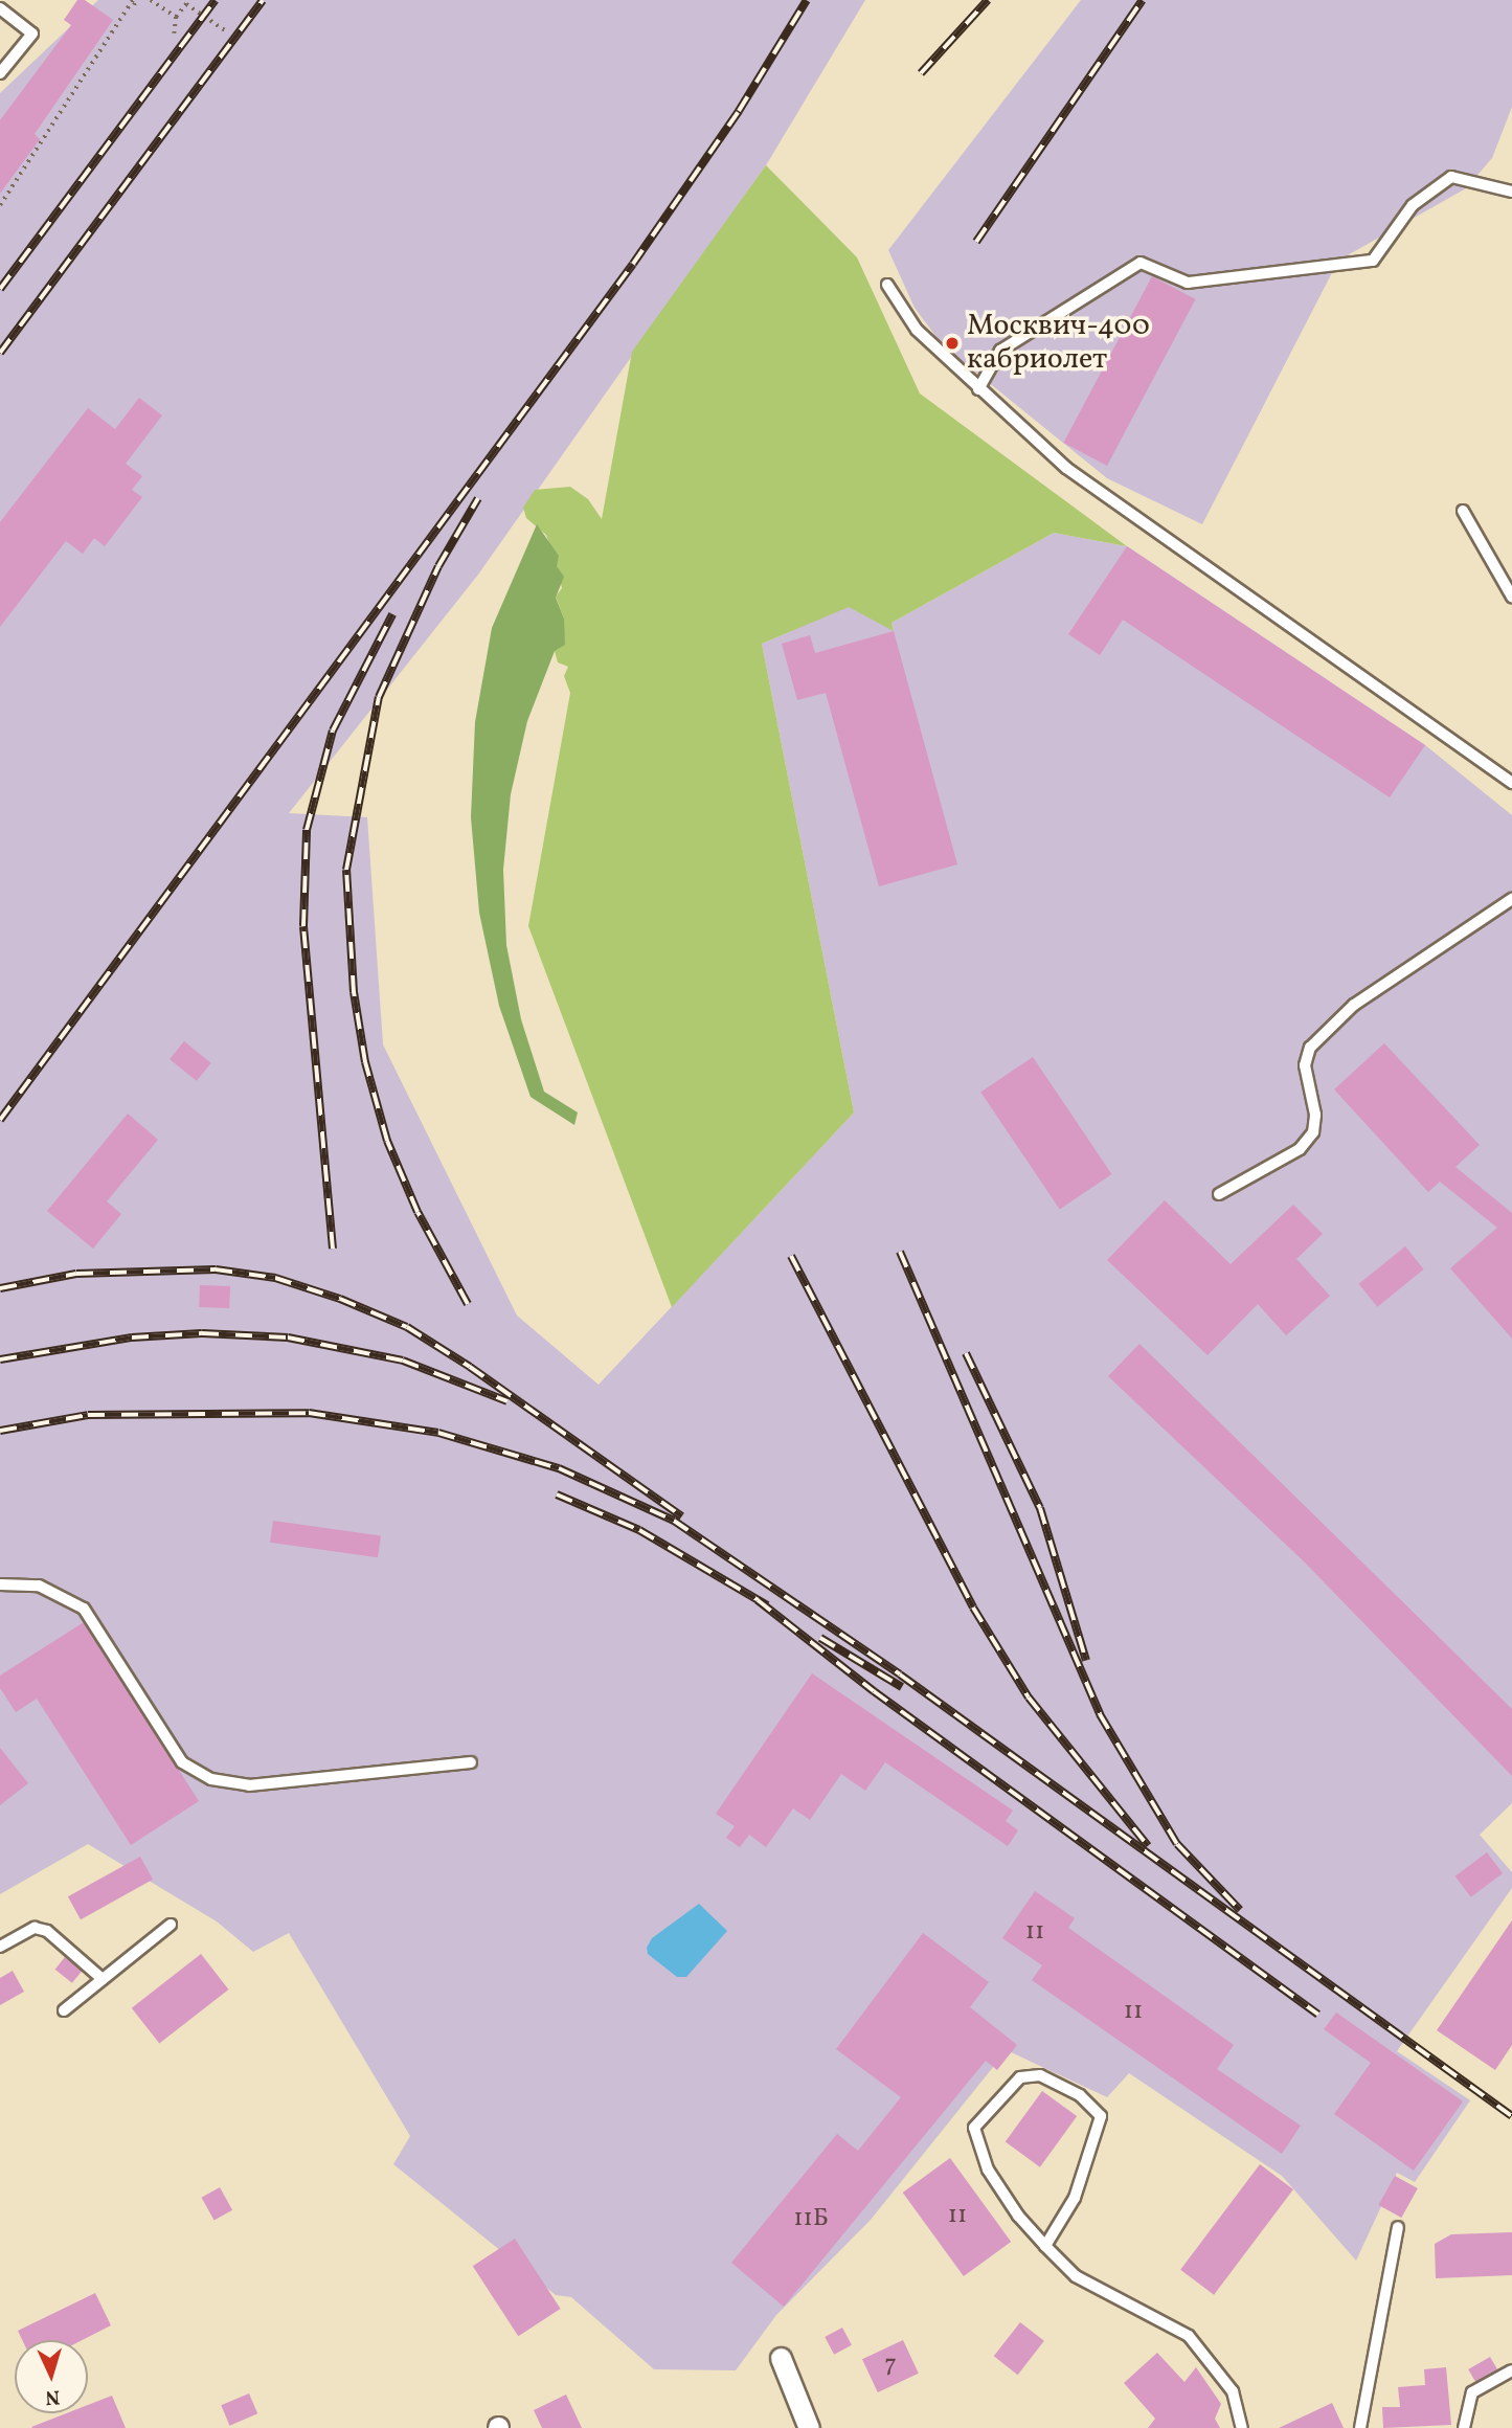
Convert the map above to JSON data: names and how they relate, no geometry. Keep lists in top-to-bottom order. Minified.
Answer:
{"places":["Москвич-400 кабриолет"],"house_numbers":["11","11","11","11Б","7"],"north":"bottom"}
